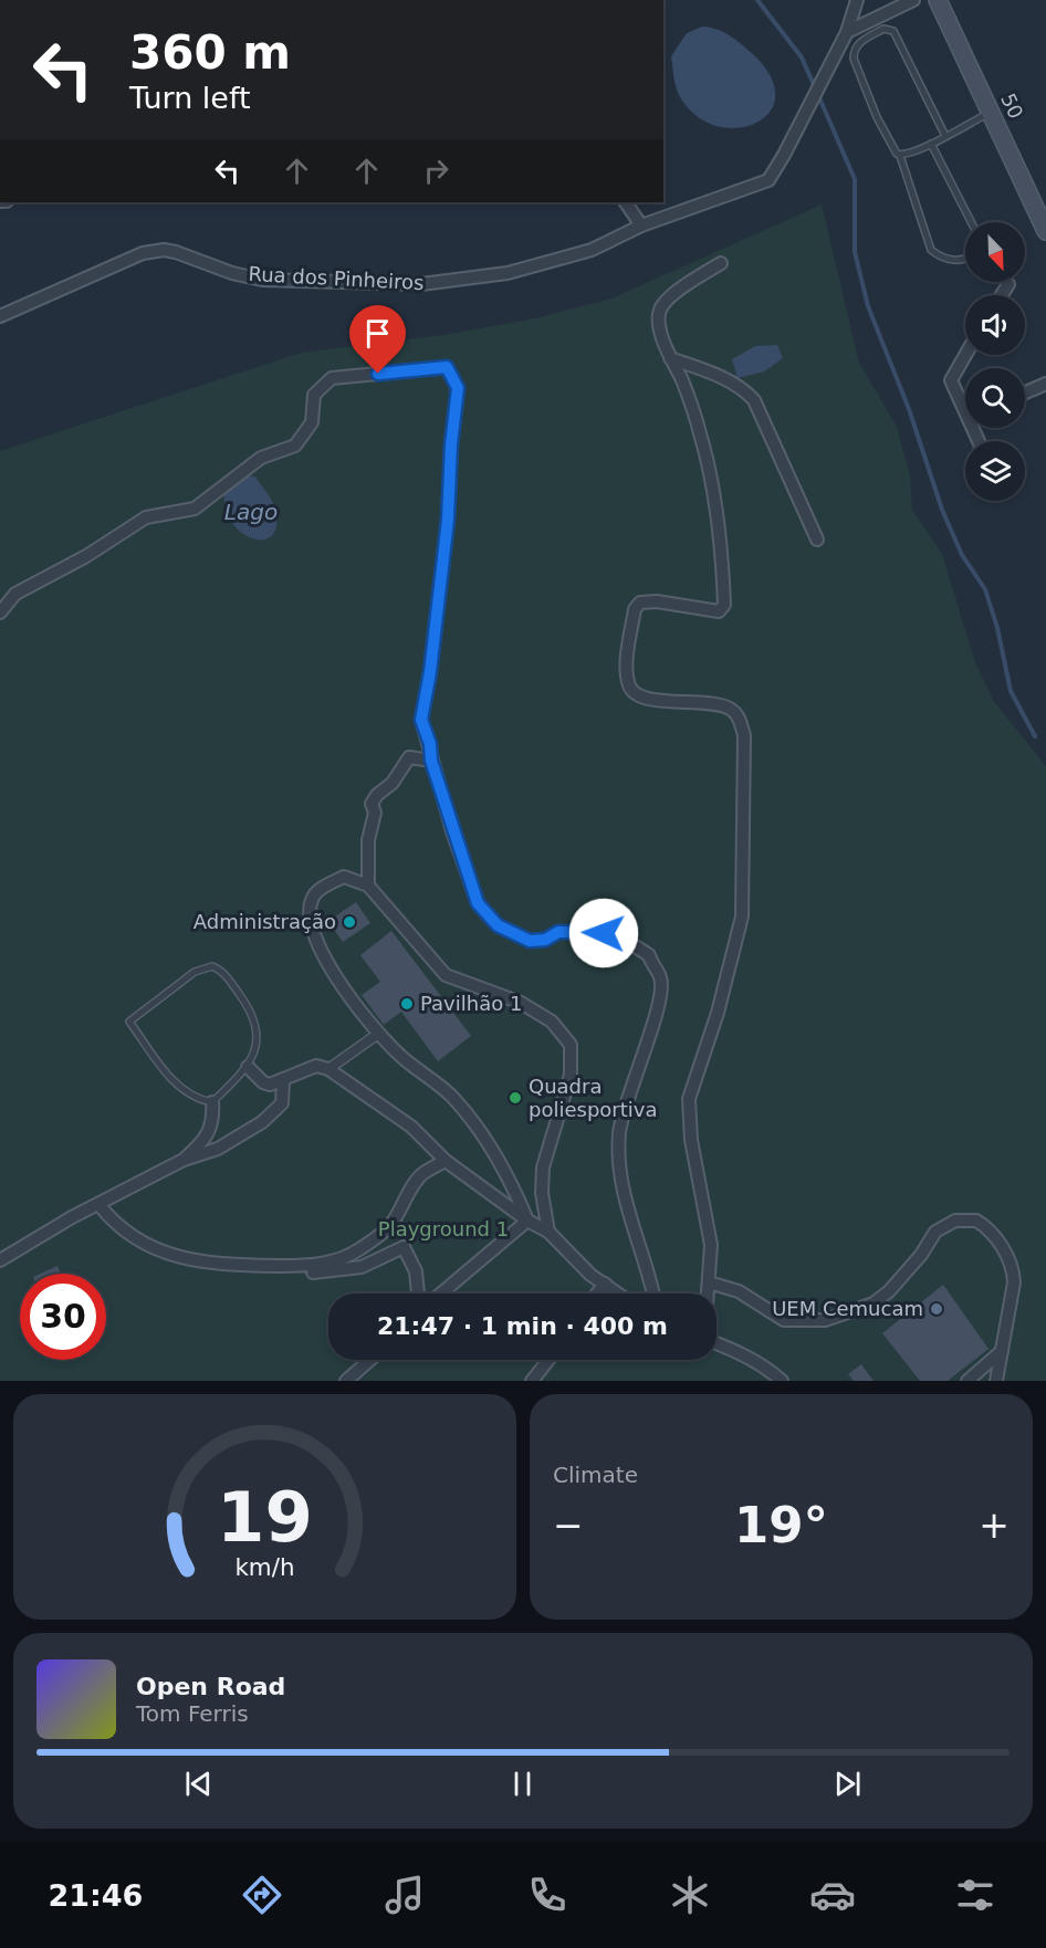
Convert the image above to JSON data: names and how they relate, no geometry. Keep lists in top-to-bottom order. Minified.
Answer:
{"streets":{"main road":["50"],"street":["Rua dos Pinheiros"]},"water":["Lago"],"parks":["Playground 1"],"places":["Administração","Pavilhão 1","Quadra poliesportiva","UEM Cemucam"],"north":"bottom right","page":{"turn":["360 m","Turn left"],"limit":"30","trip":"21:47 · 1 min · 400 m","tile":"Climate","heat":["−","19°","+"],"song":["Open Road","Tom Ferris"],"tabs":"21:46","gauge":["19","km/h"]}}
